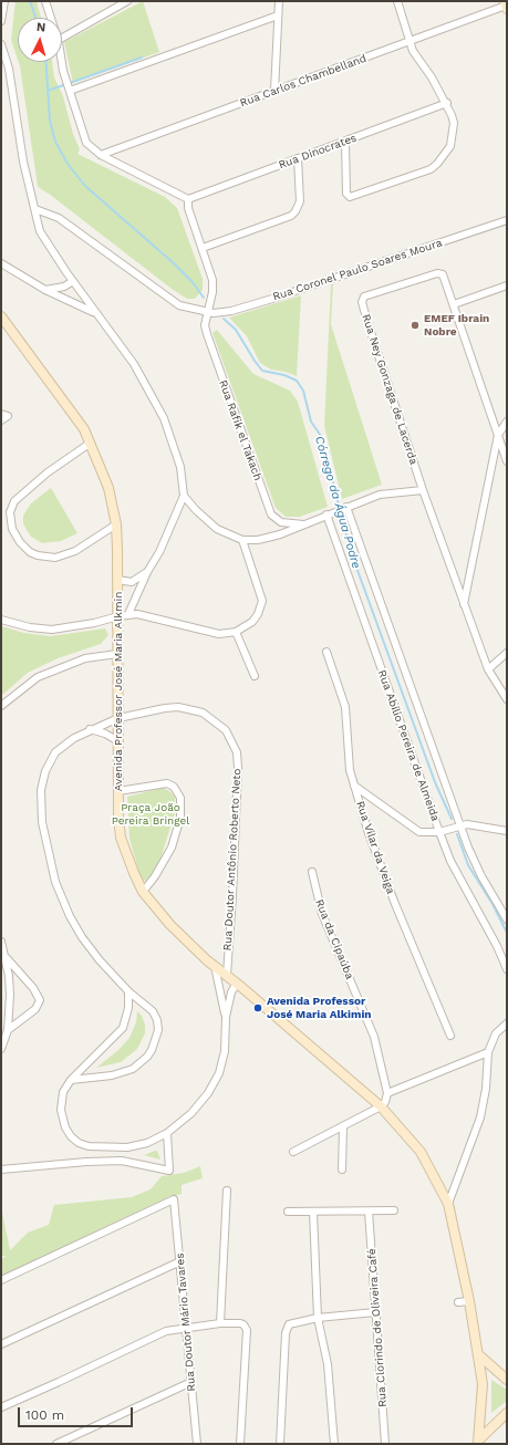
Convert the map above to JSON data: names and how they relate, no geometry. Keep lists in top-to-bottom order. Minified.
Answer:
{"streets":{"street":["Rua Carlos Chambelland","Rua Dinocrates","Rua Coronel Paulo Soares Moura","Rua Ney Gonzaga de Lacerda","Rua Rafik el Takach","Avenida Professor José Maria Alkmin","Rua Abílio Pereira de Almeida","Rua Vilar da Veiga","Rua Doutor Antônio Roberto Neto","Rua da Cipaúba","Rua Doutor Mário Tavares","Rua Clorindo de Oliveira Café"]},"crossings":[["Rua Dinocrates","Rua Rafik el Takach"],["Rua Coronel Paulo Soares Moura","Rua Rafik el Takach"],["Avenida Professor José Maria Alkmin","Rua Doutor Antônio Roberto Neto"]],"water":["Córrego da Água Podre"],"parks":["Praça João Pereira Bringel"],"places":["EMEF Ibrain Nobre","Avenida Professor José Maria Alkimin"],"scale_bar":"100 m","north":"top"}
